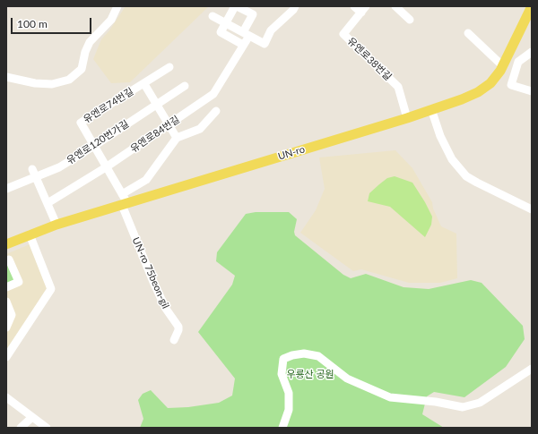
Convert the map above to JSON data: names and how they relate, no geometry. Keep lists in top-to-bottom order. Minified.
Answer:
{"streets":{"main road":["UN-ro"],"street":["유엔로38번길","유엔로74번길","유엔로84번길","유엔로120번가길","UN-ro 75beon-gil"]},"crossings":[["유엔로38번길","UN-ro"],["유엔로74번길","유엔로84번길"],["유엔로74번길","유엔로120번가길"],["유엔로74번길","UN-ro"],["유엔로74번길","UN-ro 75beon-gil"],["UN-ro","UN-ro 75beon-gil"]],"parks":["우룡산 공원"],"scale_bar":"100 m"}
